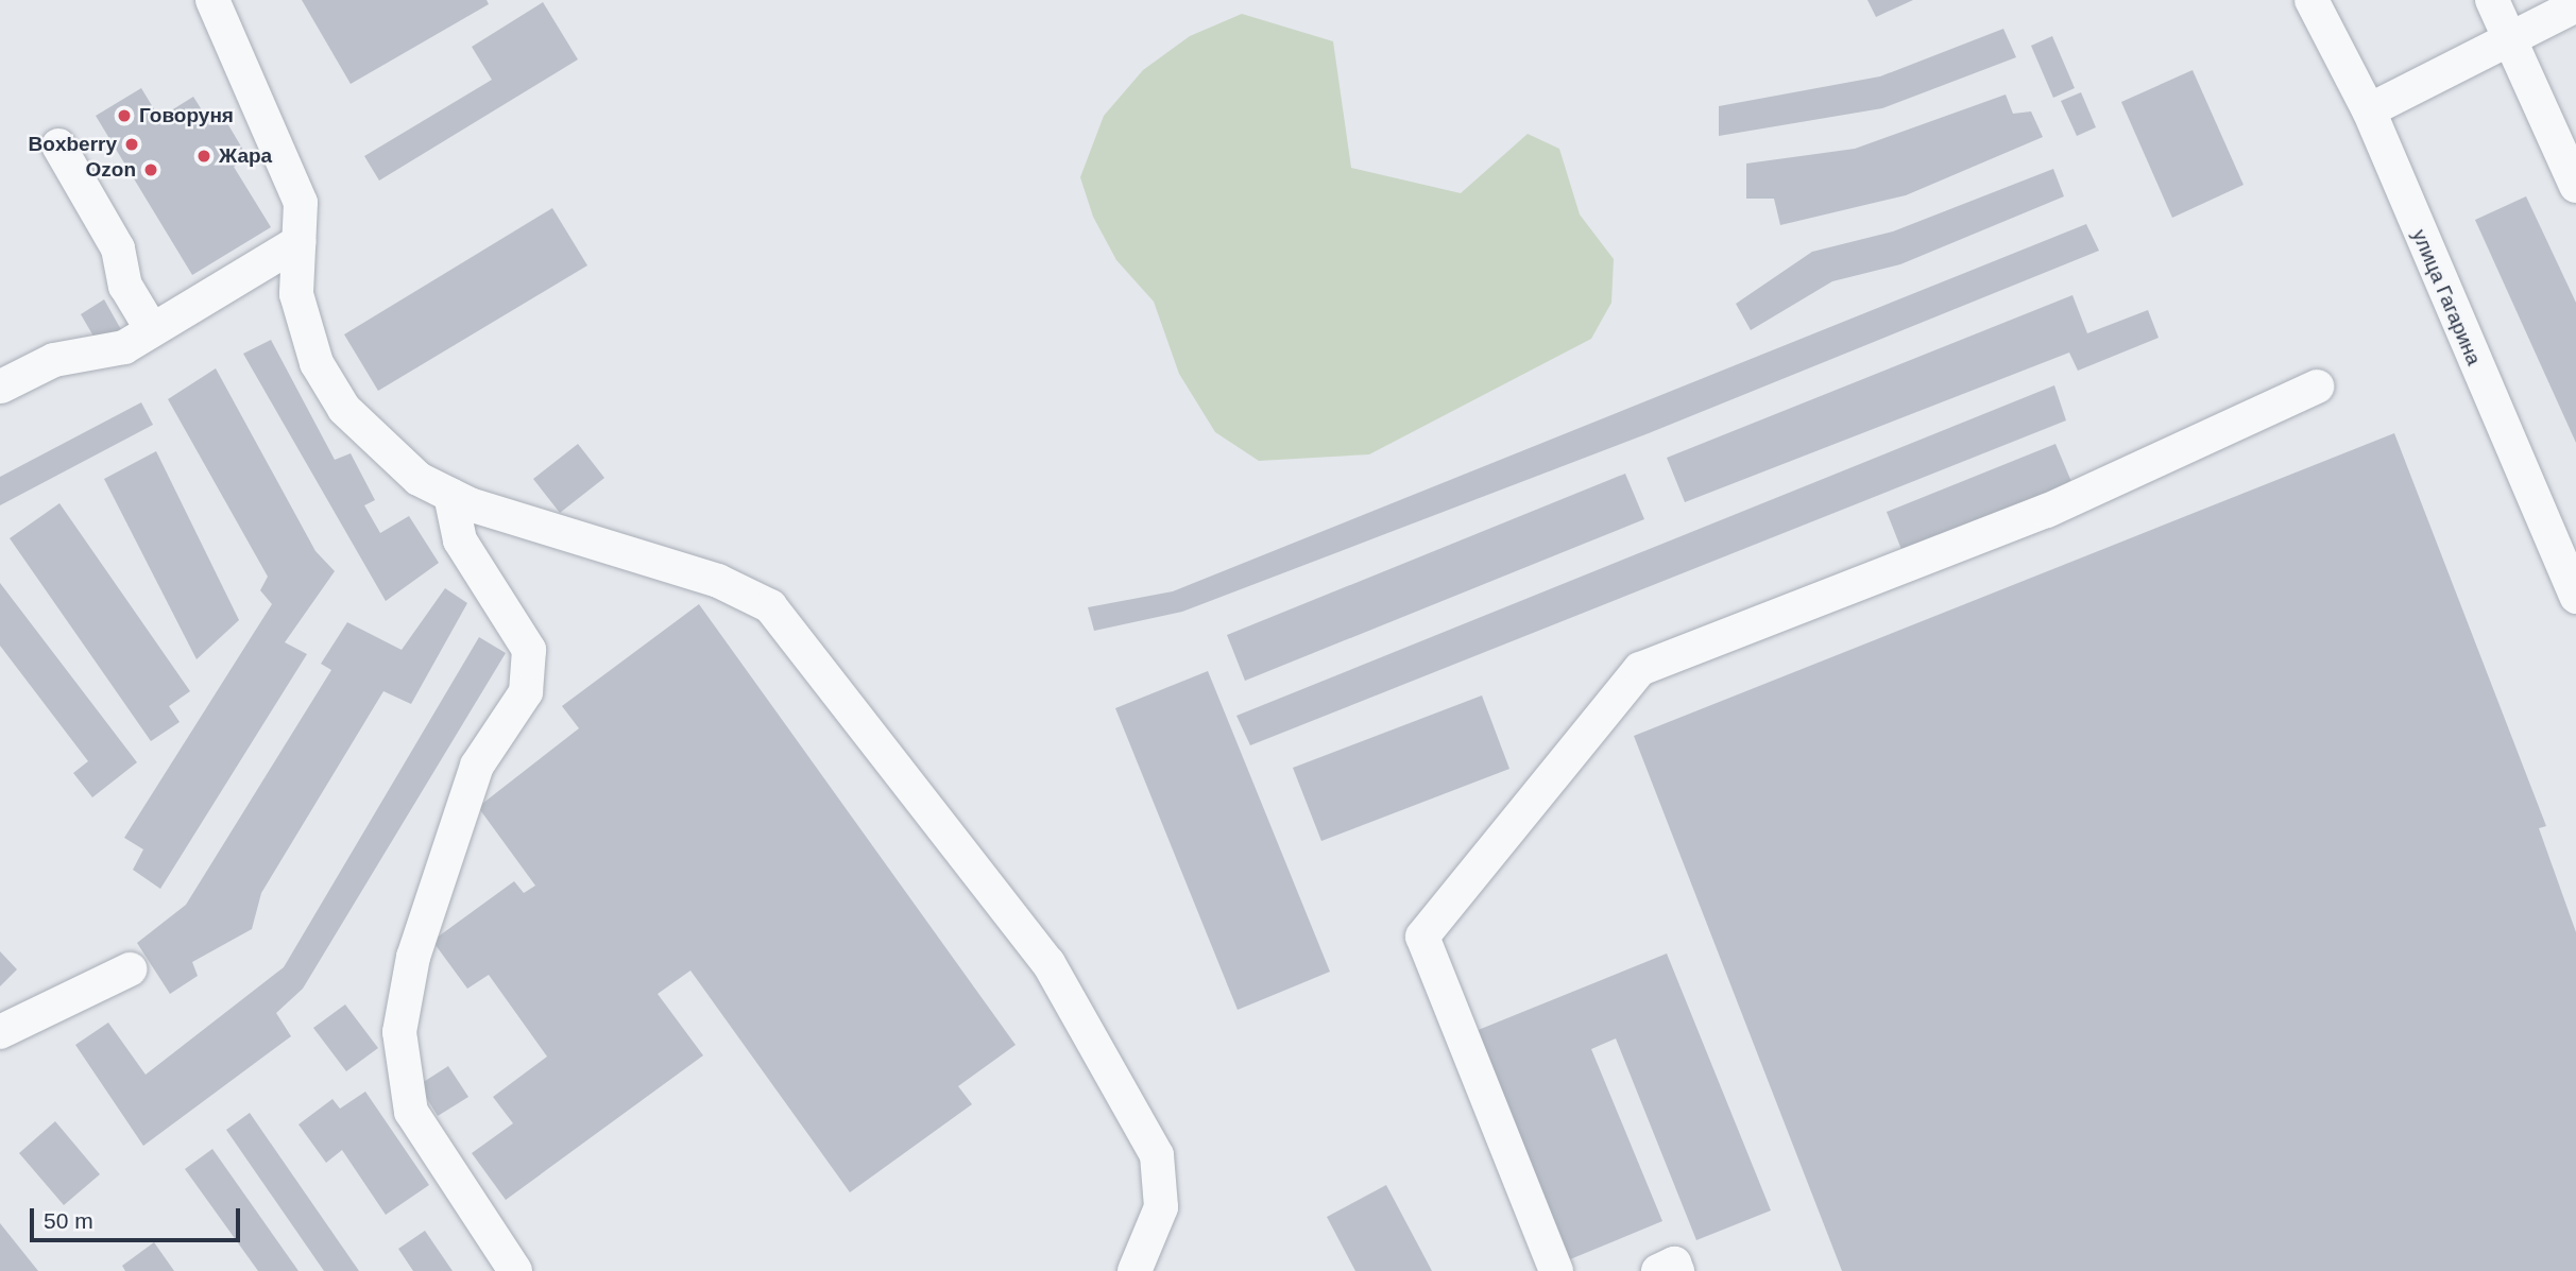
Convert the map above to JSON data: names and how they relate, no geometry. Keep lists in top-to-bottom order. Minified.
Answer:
{"streets":{"street":["улица Гагарина"]},"places":["Говоруня","Boxberry","Жара","Ozon"],"scale_bar":"50 m"}
